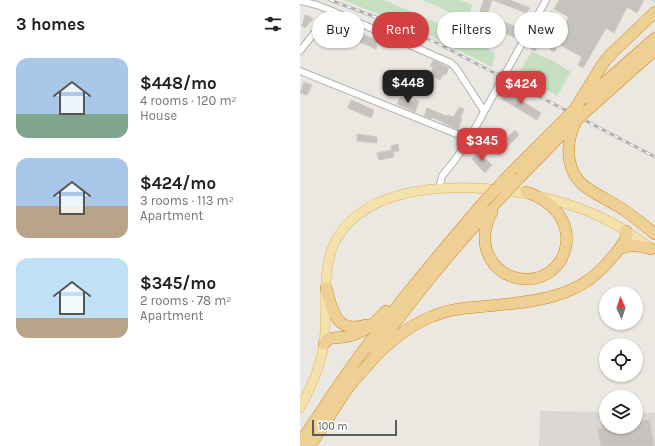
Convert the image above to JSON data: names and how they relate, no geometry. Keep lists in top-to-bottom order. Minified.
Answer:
{"scale_bar":"100 m","north":"top","page":{"heading":"3 homes","chip":["Buy","Rent","Filters","New"],"list":[{"name":"$448/mo","note":"4 rooms · 120 m² · House"},{"name":"$424/mo","note":"3 rooms · 113 m² · Apartment"},{"name":"$345/mo","note":"2 rooms · 78 m² · Apartment"}],"price":["$448","$424","$345"],"scale":"100 m"}}
